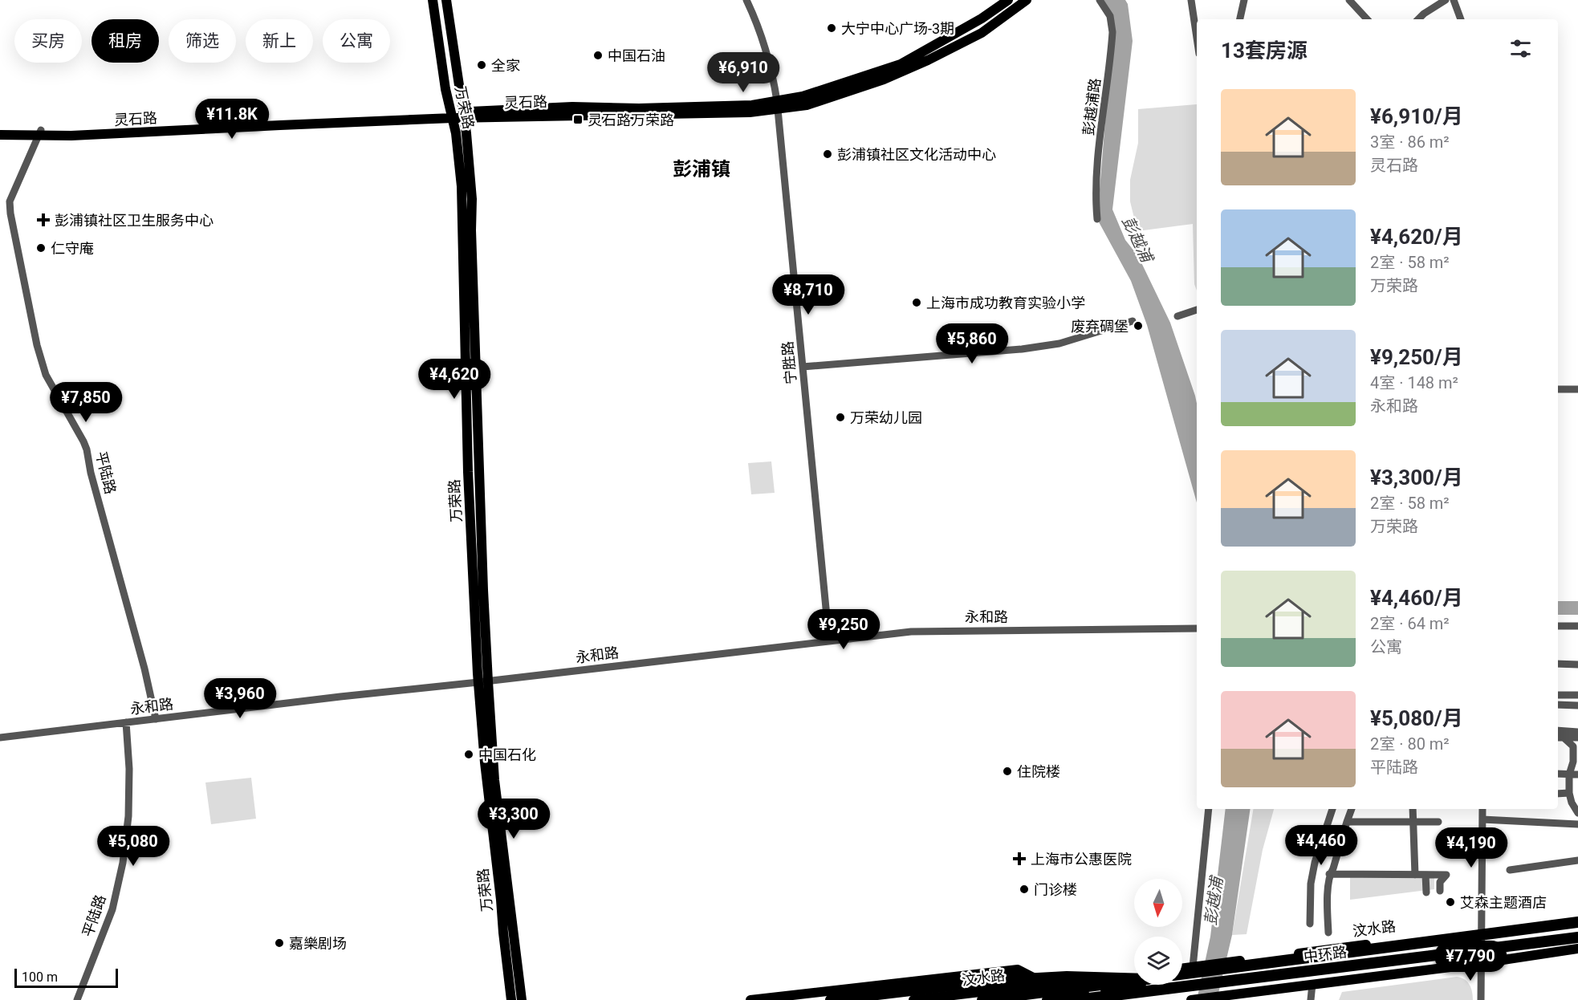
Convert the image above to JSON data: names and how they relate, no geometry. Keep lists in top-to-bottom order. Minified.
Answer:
{"streets":{"highway":["中环路"],"main road":["灵石路","万荣路","汶水路"],"street":["彭越浦路","宁胜路","平陆路","永和路"]},"crossings":[["灵石路","万荣路"],["灵石路","宁胜路"],["灵石路","平陆路"],["万荣路","永和路"],["宁胜路","永和路"],["平陆路","永和路"]],"districts":["彭浦镇"],"water":["彭越浦"],"places":{"other":["大宁中心广场-3期","中国石油","全家","彭浦镇社区文化活动中心","仁守庵","上海市成功教育实验小学","废弃碉堡","万荣幼儿园","中国石化","住院楼","门诊楼","艾森主题酒店","嘉樂剧场"],"transit":["灵石路万荣路"],"health":["彭浦镇社区卫生服务中心","上海市公惠医院"]},"scale_bar":"100 m","north":"bottom","page":{"chip":["买房","租房","筛选","新上","公寓"],"heading":"13套房源","price":["¥6,910","¥11.8K","¥8,710","¥5,860","¥4,620","¥7,850","¥9,250","¥3,960","¥3,300","¥4,460","¥5,080","¥4,190","¥7,790"],"list":[{"name":"¥6,910/月","note":"3室 · 86 m² · 灵石路"},{"name":"¥4,620/月","note":"2室 · 58 m² · 万荣路"},{"name":"¥9,250/月","note":"4室 · 148 m² · 永和路"},{"name":"¥3,300/月","note":"2室 · 58 m² · 万荣路"},{"name":"¥4,460/月","note":"2室 · 64 m² · 公寓"},{"name":"¥5,080/月","note":"2室 · 80 m² · 平陆路"}],"scale":"100 m"}}
